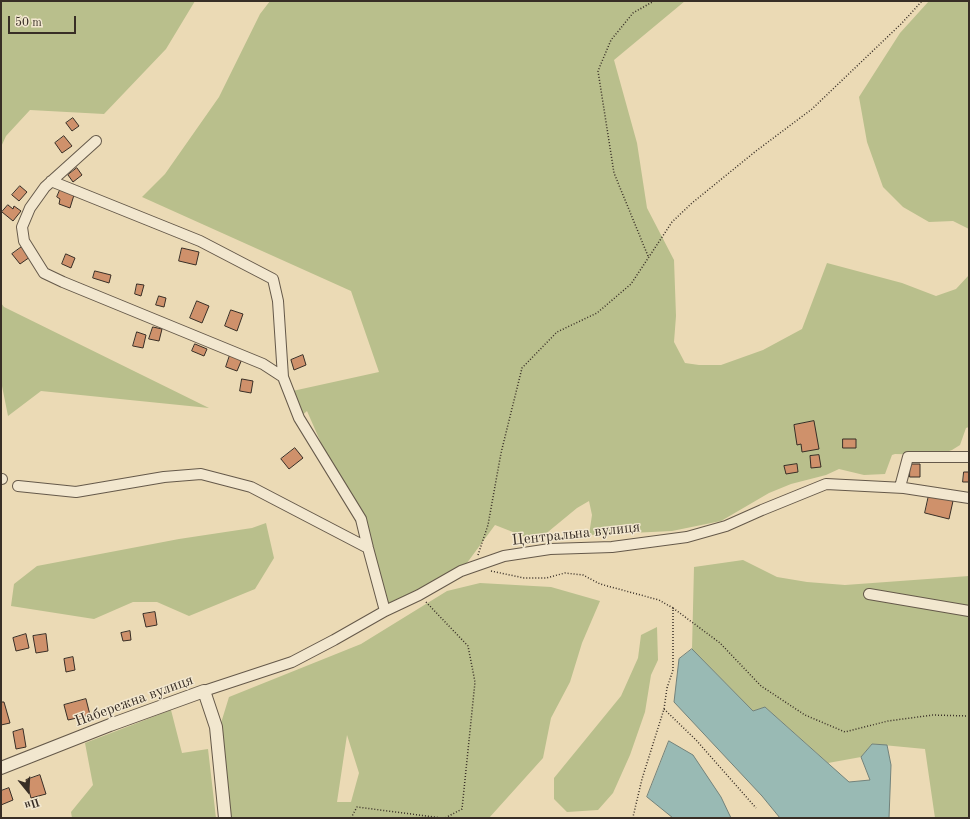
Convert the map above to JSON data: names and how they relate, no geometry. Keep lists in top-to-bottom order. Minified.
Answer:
{"streets":{"street":["Центральна вулиця","Набережна вулиця"]},"crossings":[["Центральна вулиця","Набережна вулиця"]],"scale_bar":"50 m","north":"bottom"}
